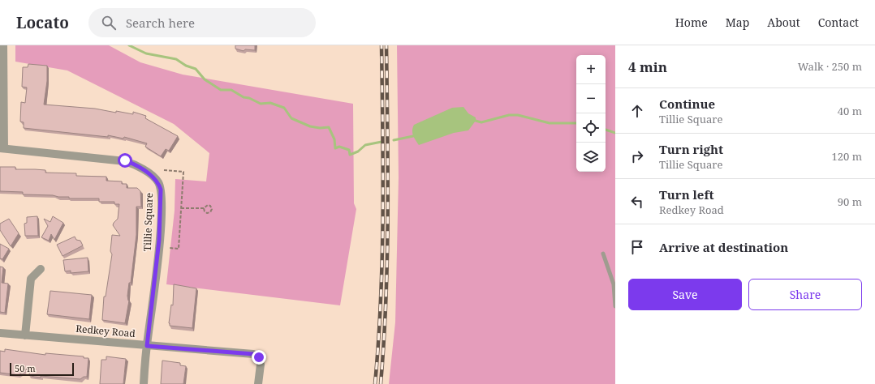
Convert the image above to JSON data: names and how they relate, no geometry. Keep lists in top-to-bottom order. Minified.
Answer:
{"streets":{"street":["Tillie Square","Redkey Road"]},"crossings":[["Tillie Square","Redkey Road"]],"scale_bar":"50 m","page":{"header":"Locato","search":"Search here","nav":["Home","Map","About","Contact"],"heading":["4 min","Walk · 250 m"],"map_buttons":["+","−"],"list":[["Continue","Tillie Square","40 m"],["Turn right","Tillie Square","120 m"],["Turn left","Redkey Road","90 m"],"Arrive at destination"],"buttons":["Save","Share"],"scale":"50 m"}}
